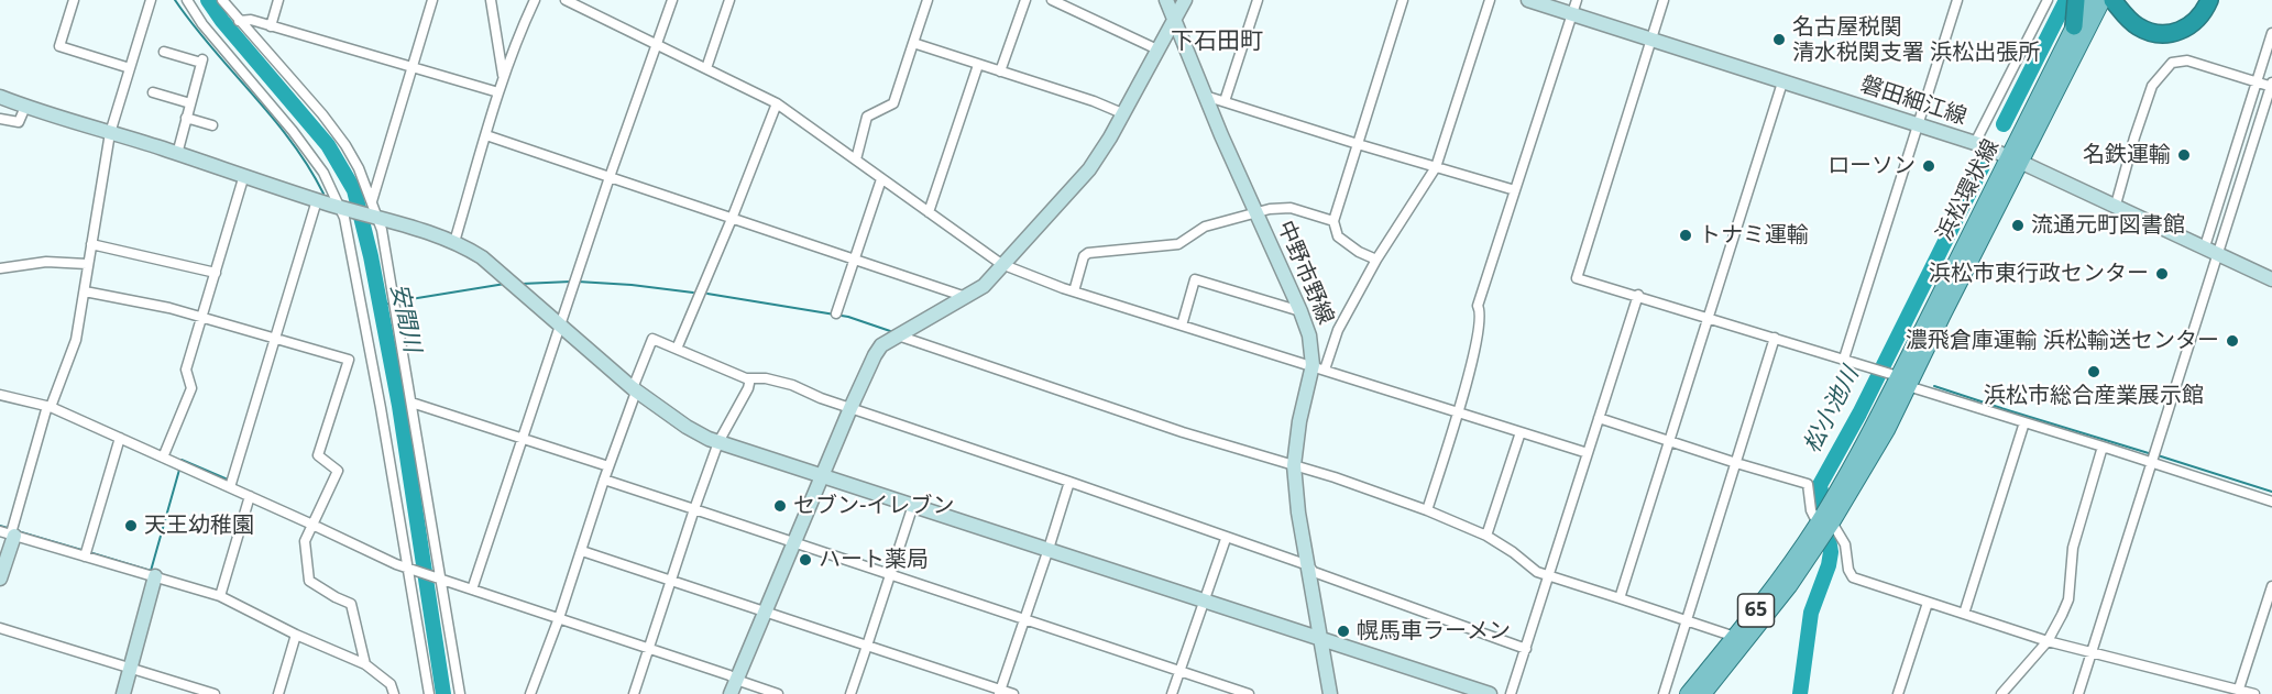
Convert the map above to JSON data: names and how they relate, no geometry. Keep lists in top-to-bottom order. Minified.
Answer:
{"streets":{"main road":["浜松環状線","65"],"street":["磐田細江線","中野市野線"]},"crossings":[["磐田細江線","浜松環状線"]],"districts":["下石田町"],"water":["安間川","松小池川"],"places":["名古屋税関 清水税関支署 浜松出張所","名鉄運輸","ローソン","流通元町図書館","トナミ運輸","浜松市東行政センター","濃飛倉庫運輸 浜松輸送センター","浜松市総合産業展示館","セブン-イレブン","天王幼稚園","ハート薬局","幌馬車ラーメン"]}
